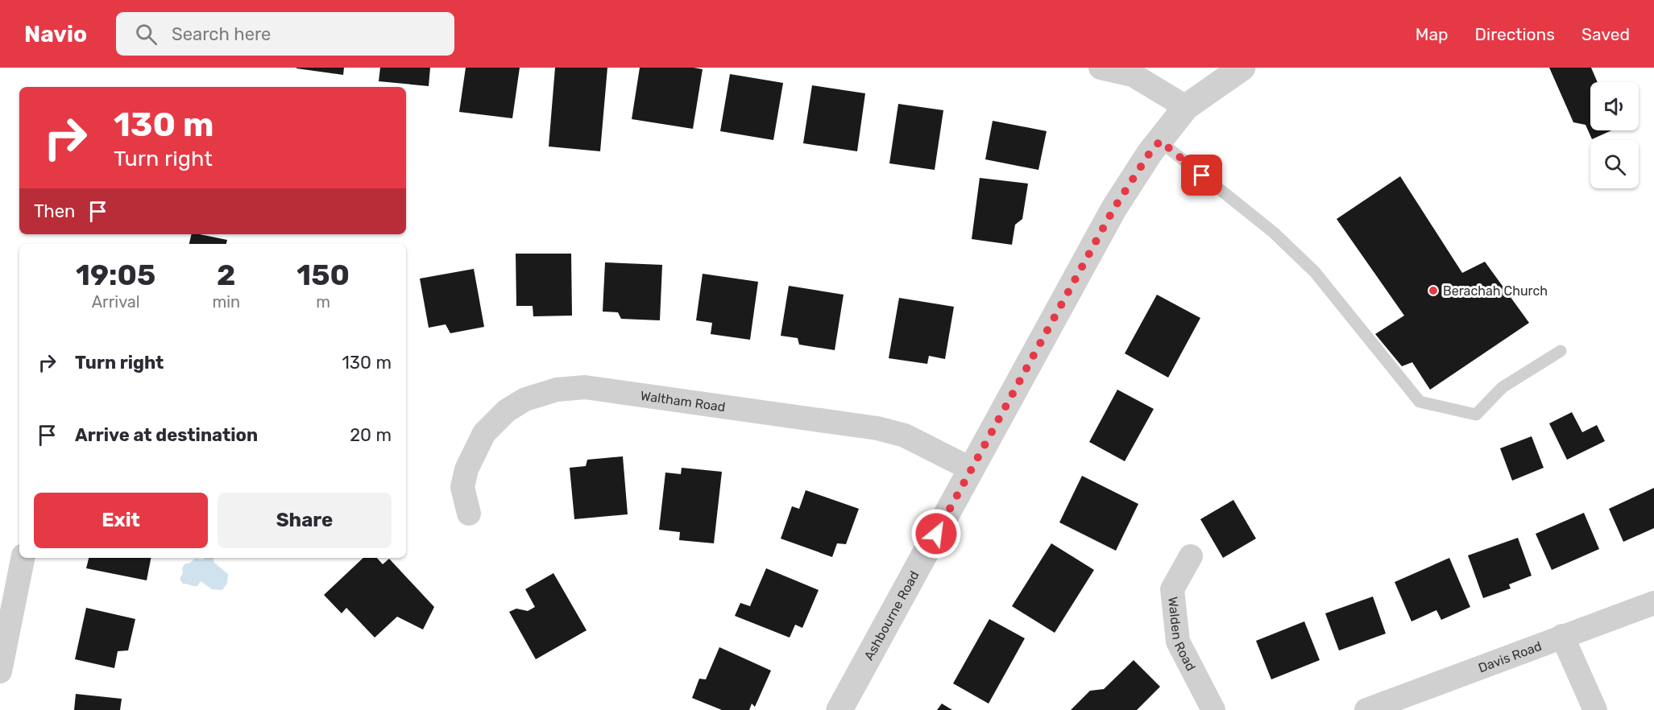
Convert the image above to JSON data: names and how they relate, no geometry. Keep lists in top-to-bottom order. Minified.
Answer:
{"streets":{"street":["Waltham Road","Ashbourne Road","Walden Road","Davis Road"]},"crossings":[["Waltham Road","Ashbourne Road"]],"places":["Berachah Church"],"page":{"header":"Navio","search":"Search here","nav":["Map","Directions","Saved"],"turn":["130 m","Turn right"],"then":"Then","eta":["19:05","Arrival","2","min","150","m"],"list":[{"name":"Turn right","value":"130 m"},{"name":"Arrive at destination","value":"20 m"}],"buttons":["Exit","Share"]}}
